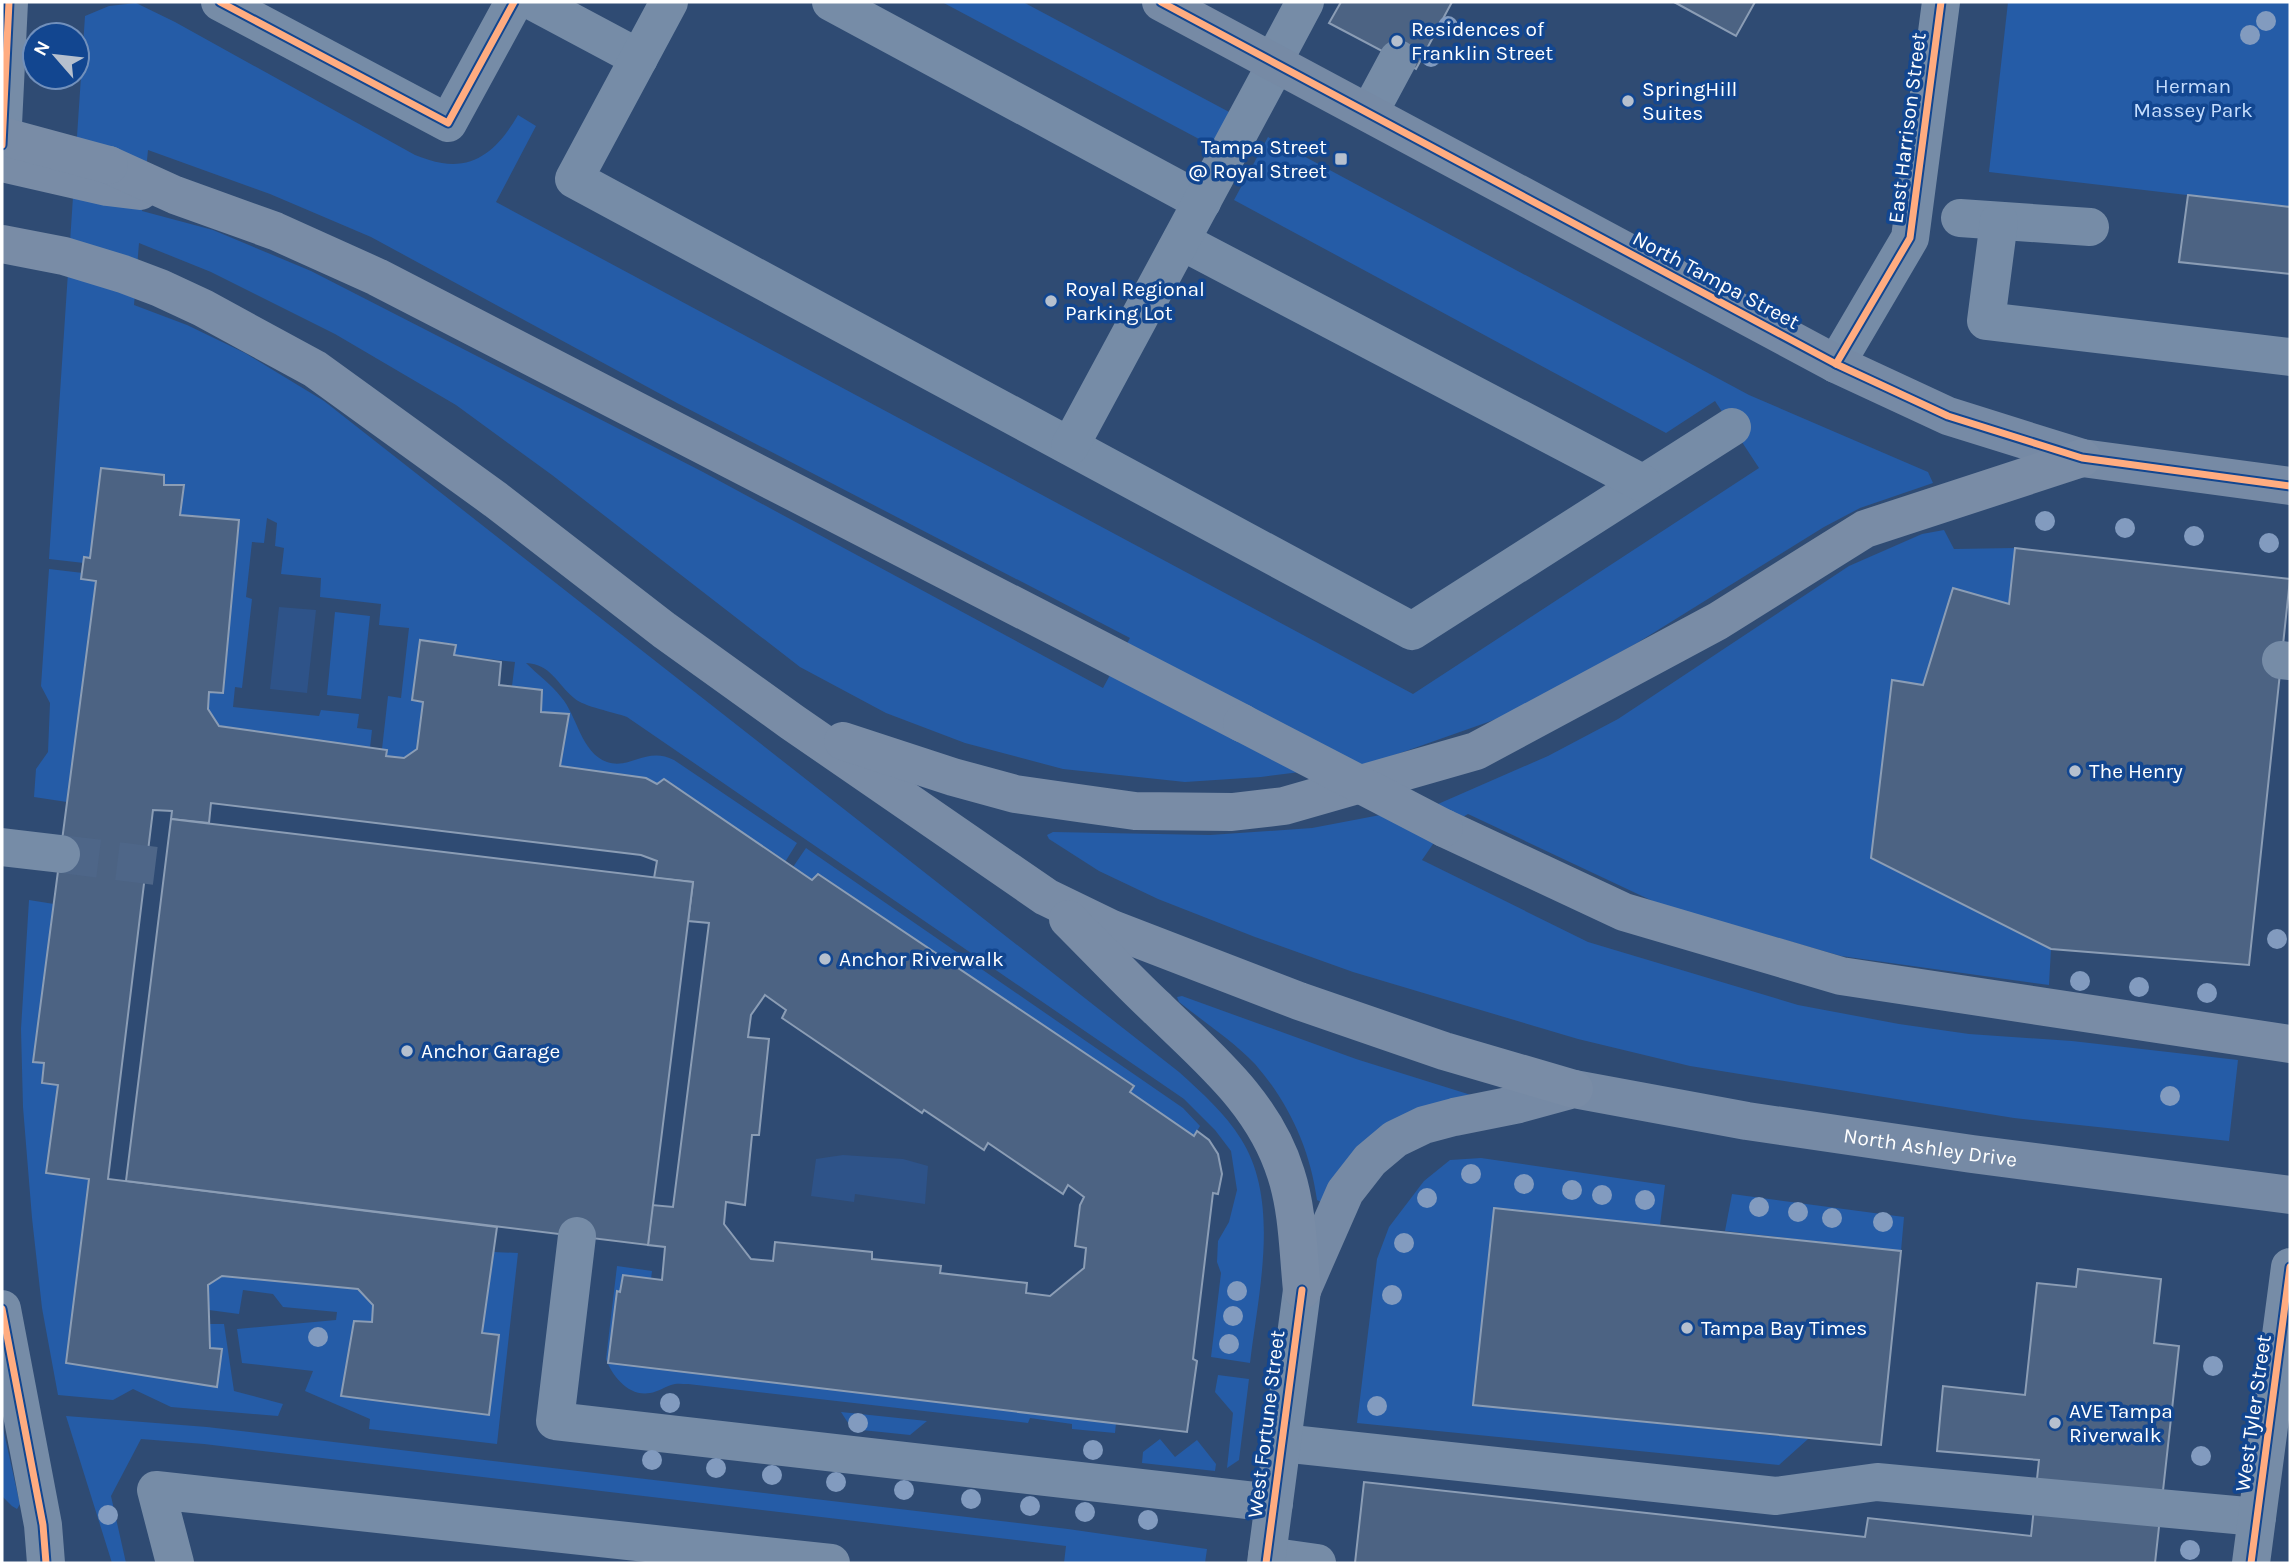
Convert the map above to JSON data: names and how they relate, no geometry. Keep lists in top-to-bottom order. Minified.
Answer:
{"streets":{"main road":["North Tampa Street","North Ashley Drive"],"street":["East Harrison Street","West Tyler Street","West Fortune Street"]},"crossings":[["East Harrison Street","North Tampa Street"]],"parks":["Herman Massey Park"],"places":{"other":["Residences of Franklin Street","SpringHill Suites","Royal Regional Parking Lot","The Henry","Anchor Riverwalk","Anchor Garage","Tampa Bay Times","AVE Tampa Riverwalk"],"transit":["Tampa Street @ Royal Street"]},"north":"top left"}
